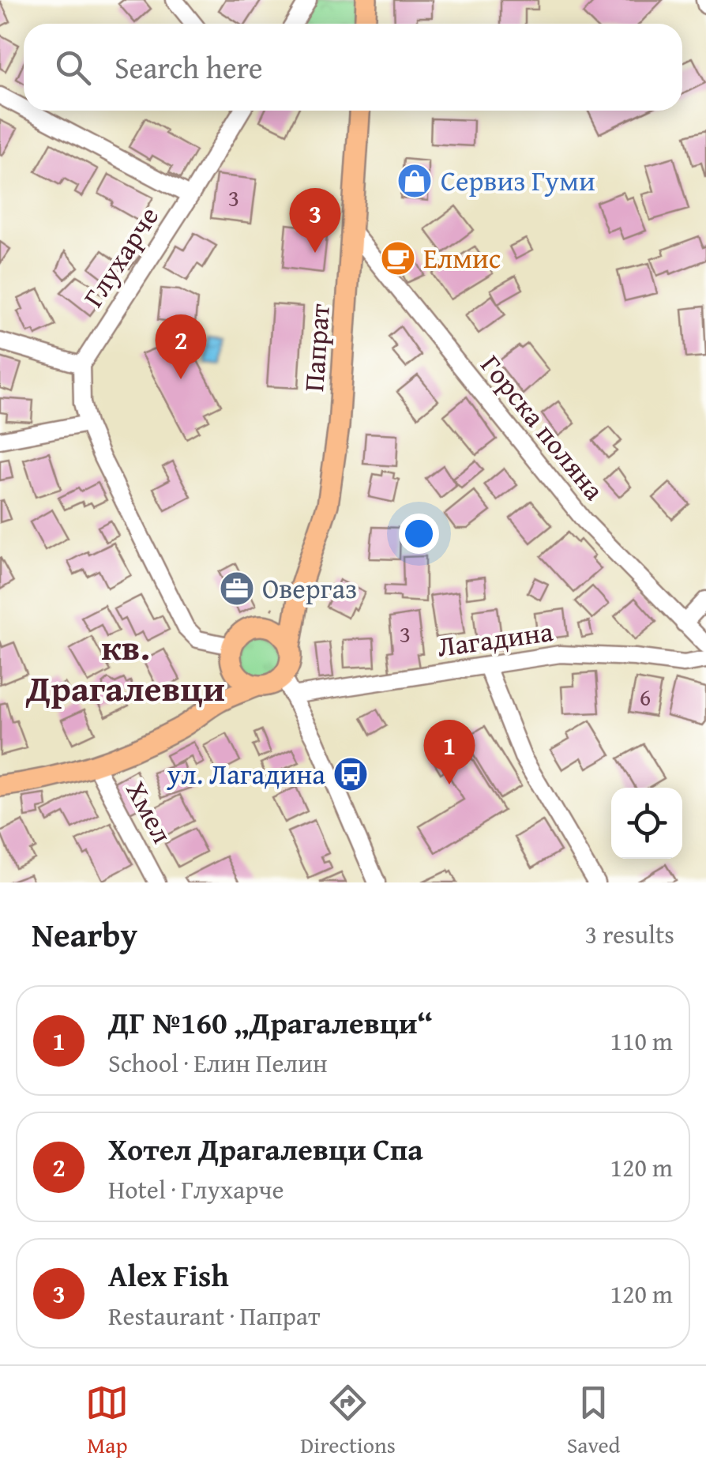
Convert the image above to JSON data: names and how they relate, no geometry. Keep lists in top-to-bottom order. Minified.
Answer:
{"streets":{"main road":["Папрат"],"street":["Глухарче","Горска поляна","Лагадина","Хмел"]},"crossings":[["Папрат","Горска поляна"],["Папрат","Лагадина"]],"districts":["кв. Драгалевци"],"places":{"shop":["Сервиз Гуми"],"cafe":["Елмис"],"office":["Овергаз"],"bus stop":["ул. Лагадина"]},"house_numbers":["3","3","6"],"page":{"search":"Search here","pins":["3","2","1"],"heading":["Nearby","3 results"],"list":[{"mark":"1","name":"ДГ №160 „Драгалевци“","note":"School · Елин Пелин","value":"110 m"},{"mark":"2","name":"Хотел Драгалевци Спа","note":"Hotel · Глухарче","value":"120 m"},{"mark":"3","name":"Alex Fish","note":"Restaurant · Папрат","value":"120 m"}],"nav":["Map","Directions","Saved"]}}
